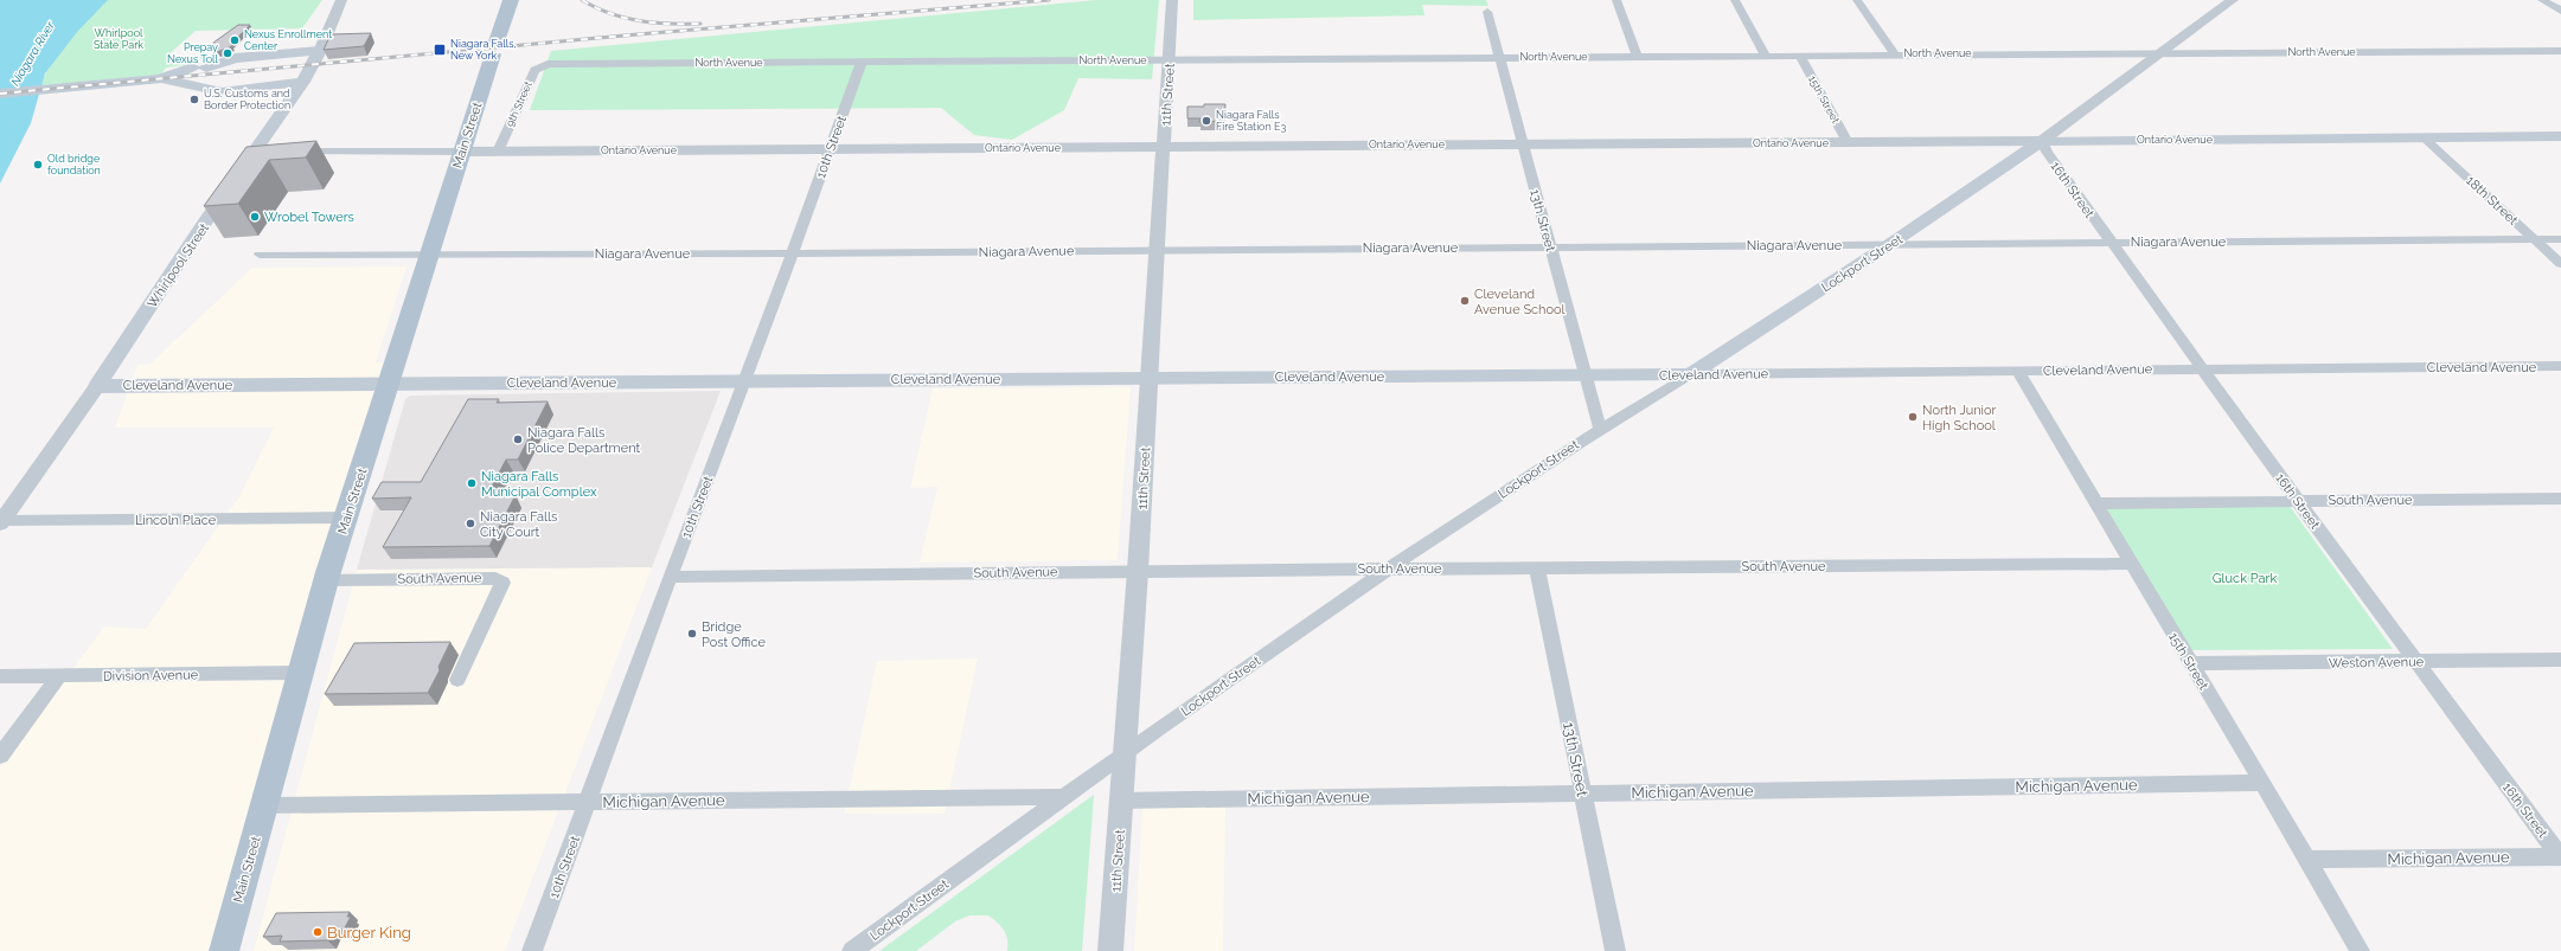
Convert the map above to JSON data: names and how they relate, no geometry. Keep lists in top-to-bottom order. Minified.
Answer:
{"streets":{"main road":["Main Street","Ontario Avenue","Lockport Street","Whirlpool Street","Cleveland Avenue"],"street":["North Avenue","11th Street","15th Street","9th Street","10th Street","16th Street","18th Street","13th Street","Niagara Avenue","South Avenue","Lincoln Place","Weston Avenue","Division Avenue","Michigan Avenue"]},"crossings":[["North Avenue","11th Street"],["North Avenue","15th Street"],["North Avenue","9th Street"],["North Avenue","10th Street"],["North Avenue","13th Street"],["North Avenue","Lockport Street"],["11th Street","Ontario Avenue"],["11th Street","Niagara Avenue"],["11th Street","Lockport Street"],["11th Street","Cleveland Avenue"],["11th Street","South Avenue"],["11th Street","Michigan Avenue"],["15th Street","Ontario Avenue"],["15th Street","Cleveland Avenue"],["15th Street","South Avenue"],["15th Street","Weston Avenue"],["15th Street","Michigan Avenue"],["9th Street","Ontario Avenue"],["Main Street","Ontario Avenue"],["Main Street","Niagara Avenue"],["Main Street","Cleveland Avenue"],["Main Street","South Avenue"],["Main Street","Lincoln Place"],["Main Street","Division Avenue"],["Main Street","Michigan Avenue"],["Ontario Avenue","10th Street"],["Ontario Avenue","16th Street"],["Ontario Avenue","18th Street"],["Ontario Avenue","13th Street"],["Ontario Avenue","Lockport Street"],["10th Street","Niagara Avenue"],["10th Street","Cleveland Avenue"],["10th Street","South Avenue"],["10th Street","Michigan Avenue"],["16th Street","Niagara Avenue"],["16th Street","Lockport Street"],["16th Street","Cleveland Avenue"],["16th Street","South Avenue"],["16th Street","Weston Avenue"],["16th Street","Michigan Avenue"],["18th Street","Niagara Avenue"],["13th Street","Niagara Avenue"],["13th Street","Lockport Street"],["13th Street","Cleveland Avenue"],["13th Street","South Avenue"],["13th Street","Michigan Avenue"],["Niagara Avenue","Lockport Street"],["Lockport Street","Cleveland Avenue"],["Lockport Street","South Avenue"],["Lockport Street","Michigan Avenue"],["Whirlpool Street","Cleveland Avenue"],["Whirlpool Street","Lincoln Place"]],"water":["Niagara River"],"parks":["Whirlpool State Park","Gluck Park"],"places":{"other":["Nexus Enrollment Center","Prepay Nexus Toll","U.S. Customs and Border Protection","Niagara Falls Fire Station E3","Old bridge foundation","Wrobel Towers","Cleveland Avenue School","North Junior High School","Niagara Falls Police Department","Niagara Falls Municipal Complex","Niagara Falls City Court","Bridge Post Office","Burger King"],"transit":["Niagara Falls, New York"]}}
